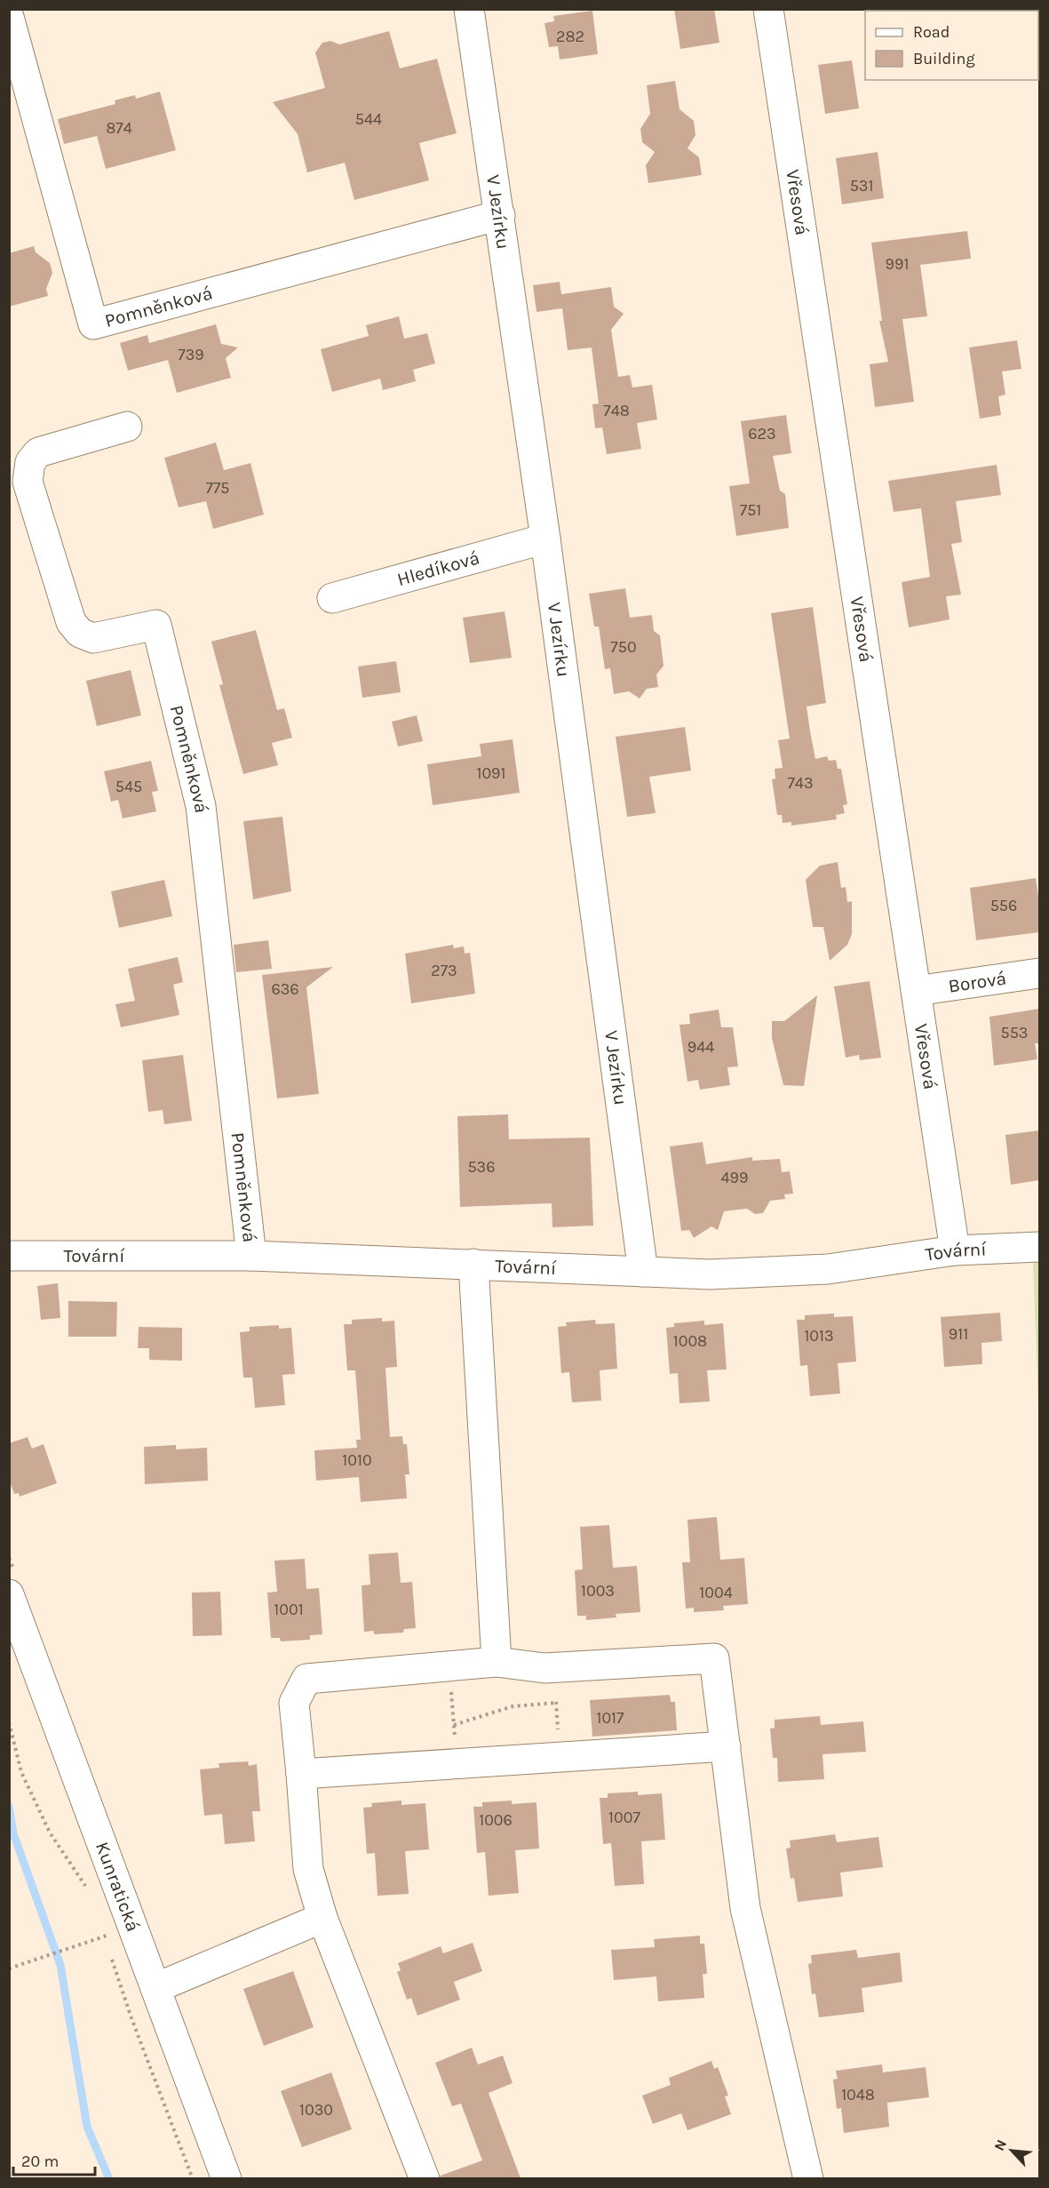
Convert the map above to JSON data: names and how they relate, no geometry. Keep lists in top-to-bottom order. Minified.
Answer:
{"streets":{"street":["Vřesová","V Jezírku","Pomněnková","Hledíková","Borová","Tovární","Kunratická"]},"crossings":[["Vřesová","Borová"],["Vřesová","Tovární"],["V Jezírku","Pomněnková"],["V Jezírku","Hledíková"],["V Jezírku","Tovární"],["Pomněnková","Tovární"]],"house_numbers":["282","544","874","531","991","739","748","623","775","751","750","1091","743","545","556","273","636","553","944","536","499","911","1013","1008","1010","1003","1004","1001","1017","1007","1006","1048","1030"],"legend":["Road","Building"],"scale_bar":"20 m","north":"top left"}
